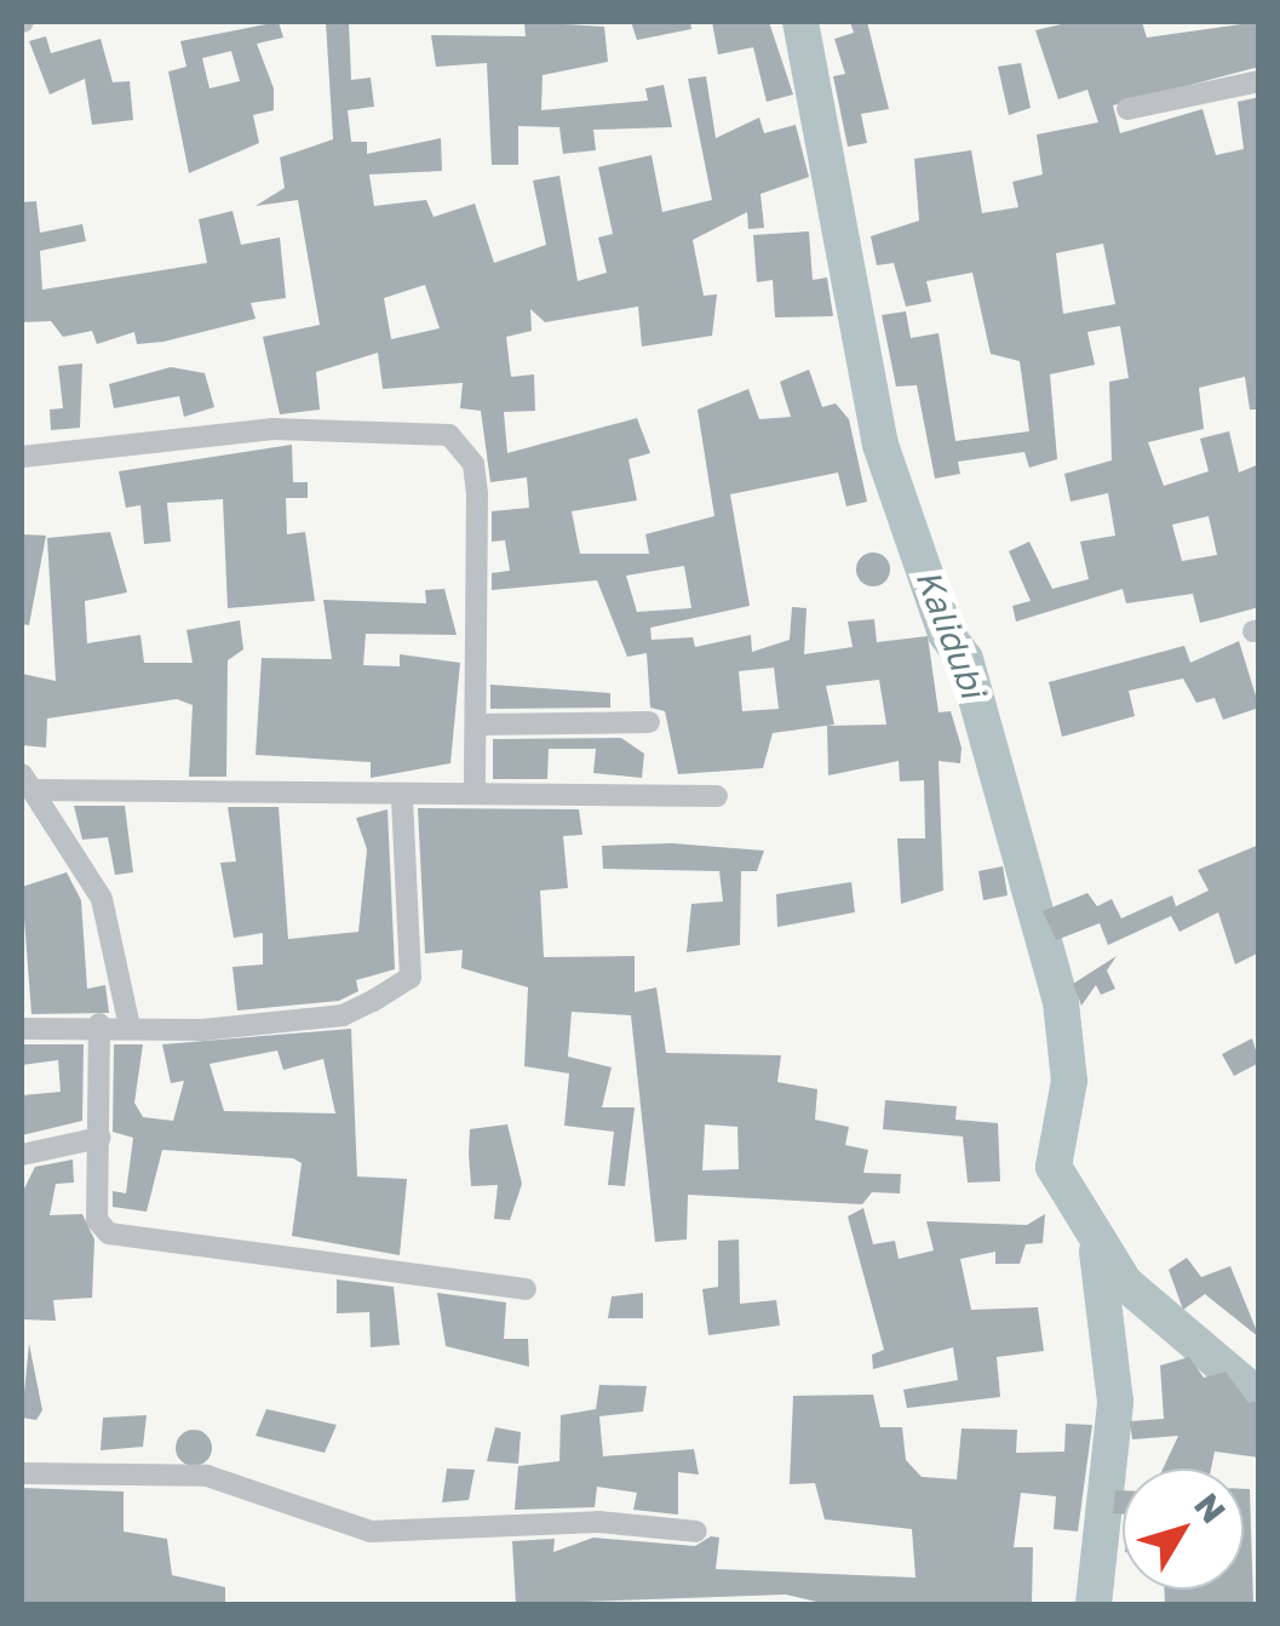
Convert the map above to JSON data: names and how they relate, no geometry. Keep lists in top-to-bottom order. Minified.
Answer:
{"water":["Kalidubi"],"north":"top right"}
